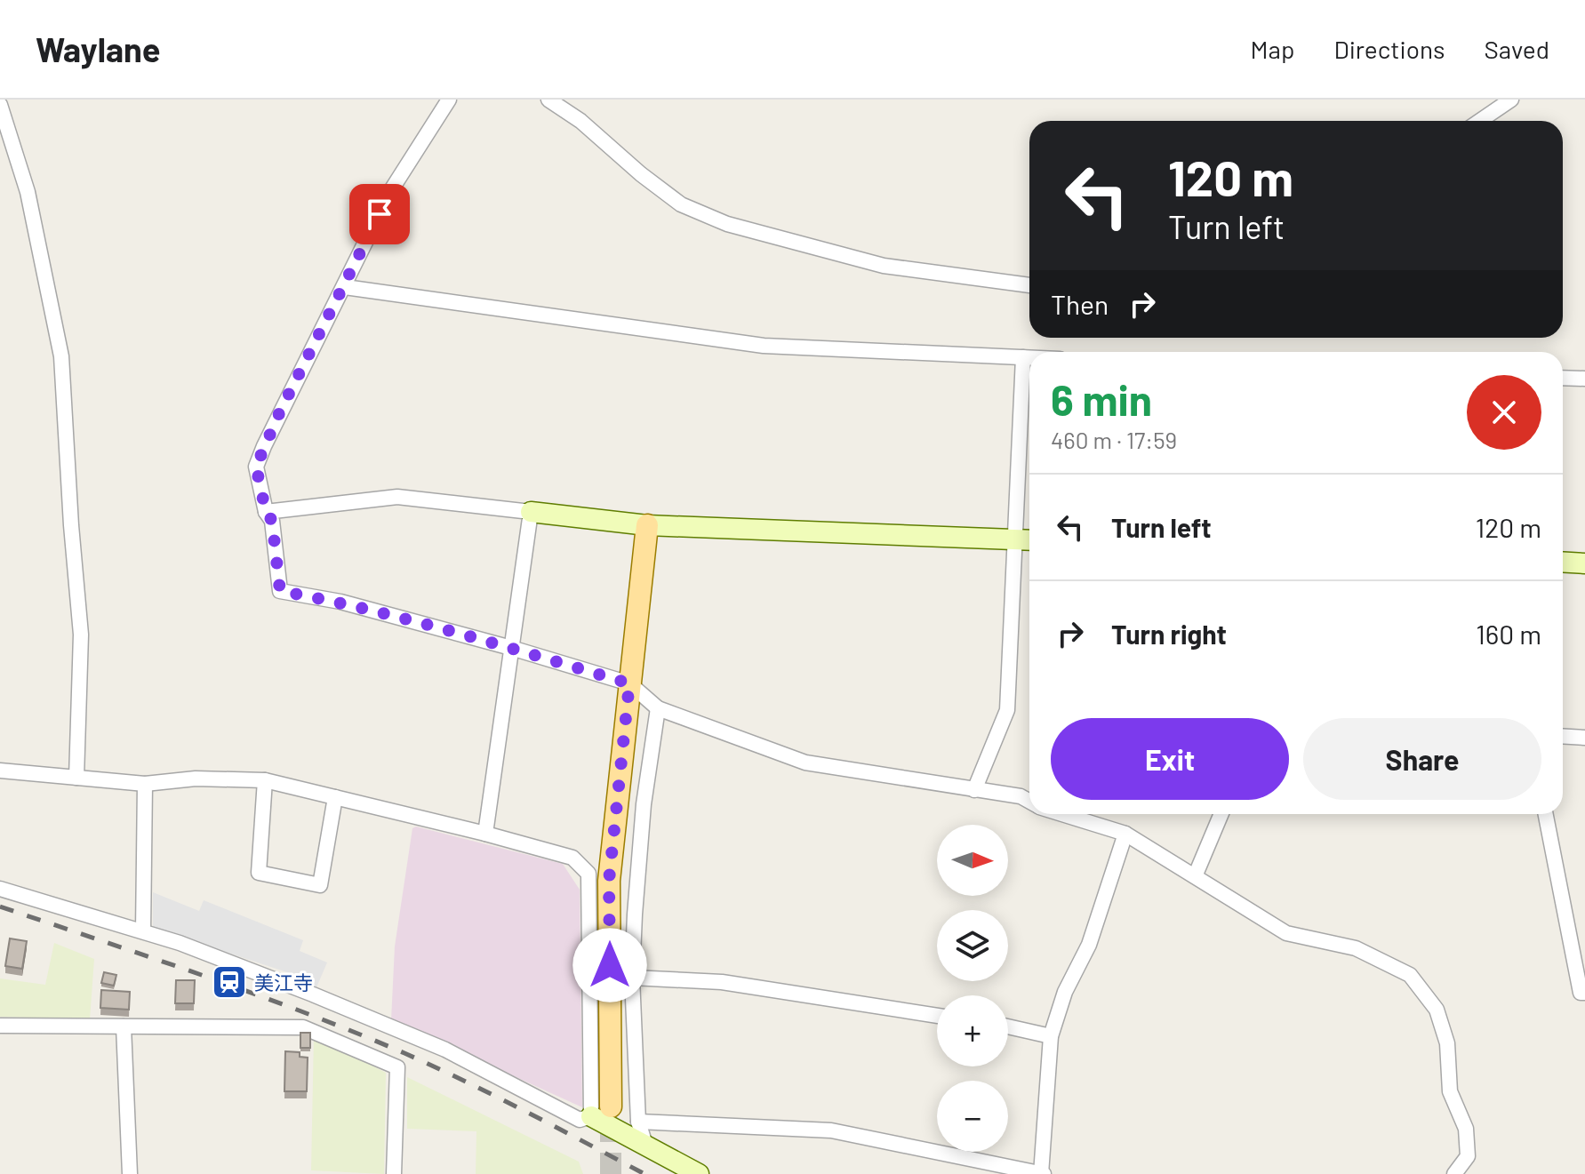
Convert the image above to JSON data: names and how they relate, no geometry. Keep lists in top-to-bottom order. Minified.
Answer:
{"places":{"station":["美江寺"]},"north":"right","page":{"header":"Waylane","nav":["Map","Directions","Saved"],"turn":["120 m","Turn left"],"then":"Then","heading":["6 min","460 m · 17:59"],"list":[{"name":"Turn left","value":"120 m"},{"name":"Turn right","value":"160 m"}],"buttons":["Exit","Share"],"map_buttons":["+","−"]}}
